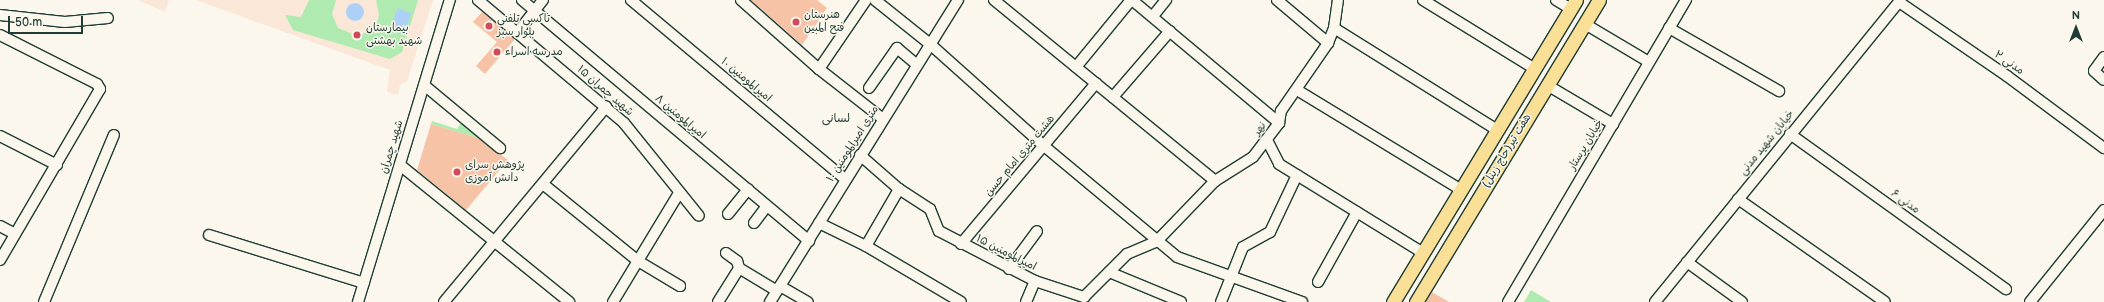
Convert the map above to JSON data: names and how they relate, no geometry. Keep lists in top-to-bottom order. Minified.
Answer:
{"streets":{"main road":["هفت تیر(حاج زینل)"],"street":["مدنی ۲","امیرالمومنین ۱۰","شهید چمران ۱۵","امیرالمومنین ۸","نهر","خیابان شهید مدنی","۱۰ متری امیرالمومنین","خیابان پرستار","شهید چمران","هشت متری امام حسن","مدنی ۶","امیرالمومنین ۱۵"]},"crossings":[["مدنی ۲","خیابان شهید مدنی"],["امیرالمومنین ۱۰","۱۰ متری امیرالمومنین"],["امیرالمومنین ۸","۱۰ متری امیرالمومنین"],["نهر","امیرالمومنین ۱۵"],["خیابان شهید مدنی","مدنی ۶"],["۱۰ متری امیرالمومنین","امیرالمومنین ۱۵"],["هشت متری امام حسن","امیرالمومنین ۱۵"]],"districts":["لسانی"],"places":["هنرستان فتح المبین","تاکسی تلفنی بلوار سبز","بیمارستان شهید بهشتی","مدرسه اسراء","پژوهش سرای دانش آموزی"],"scale_bar":"50 m","north":"top"}
